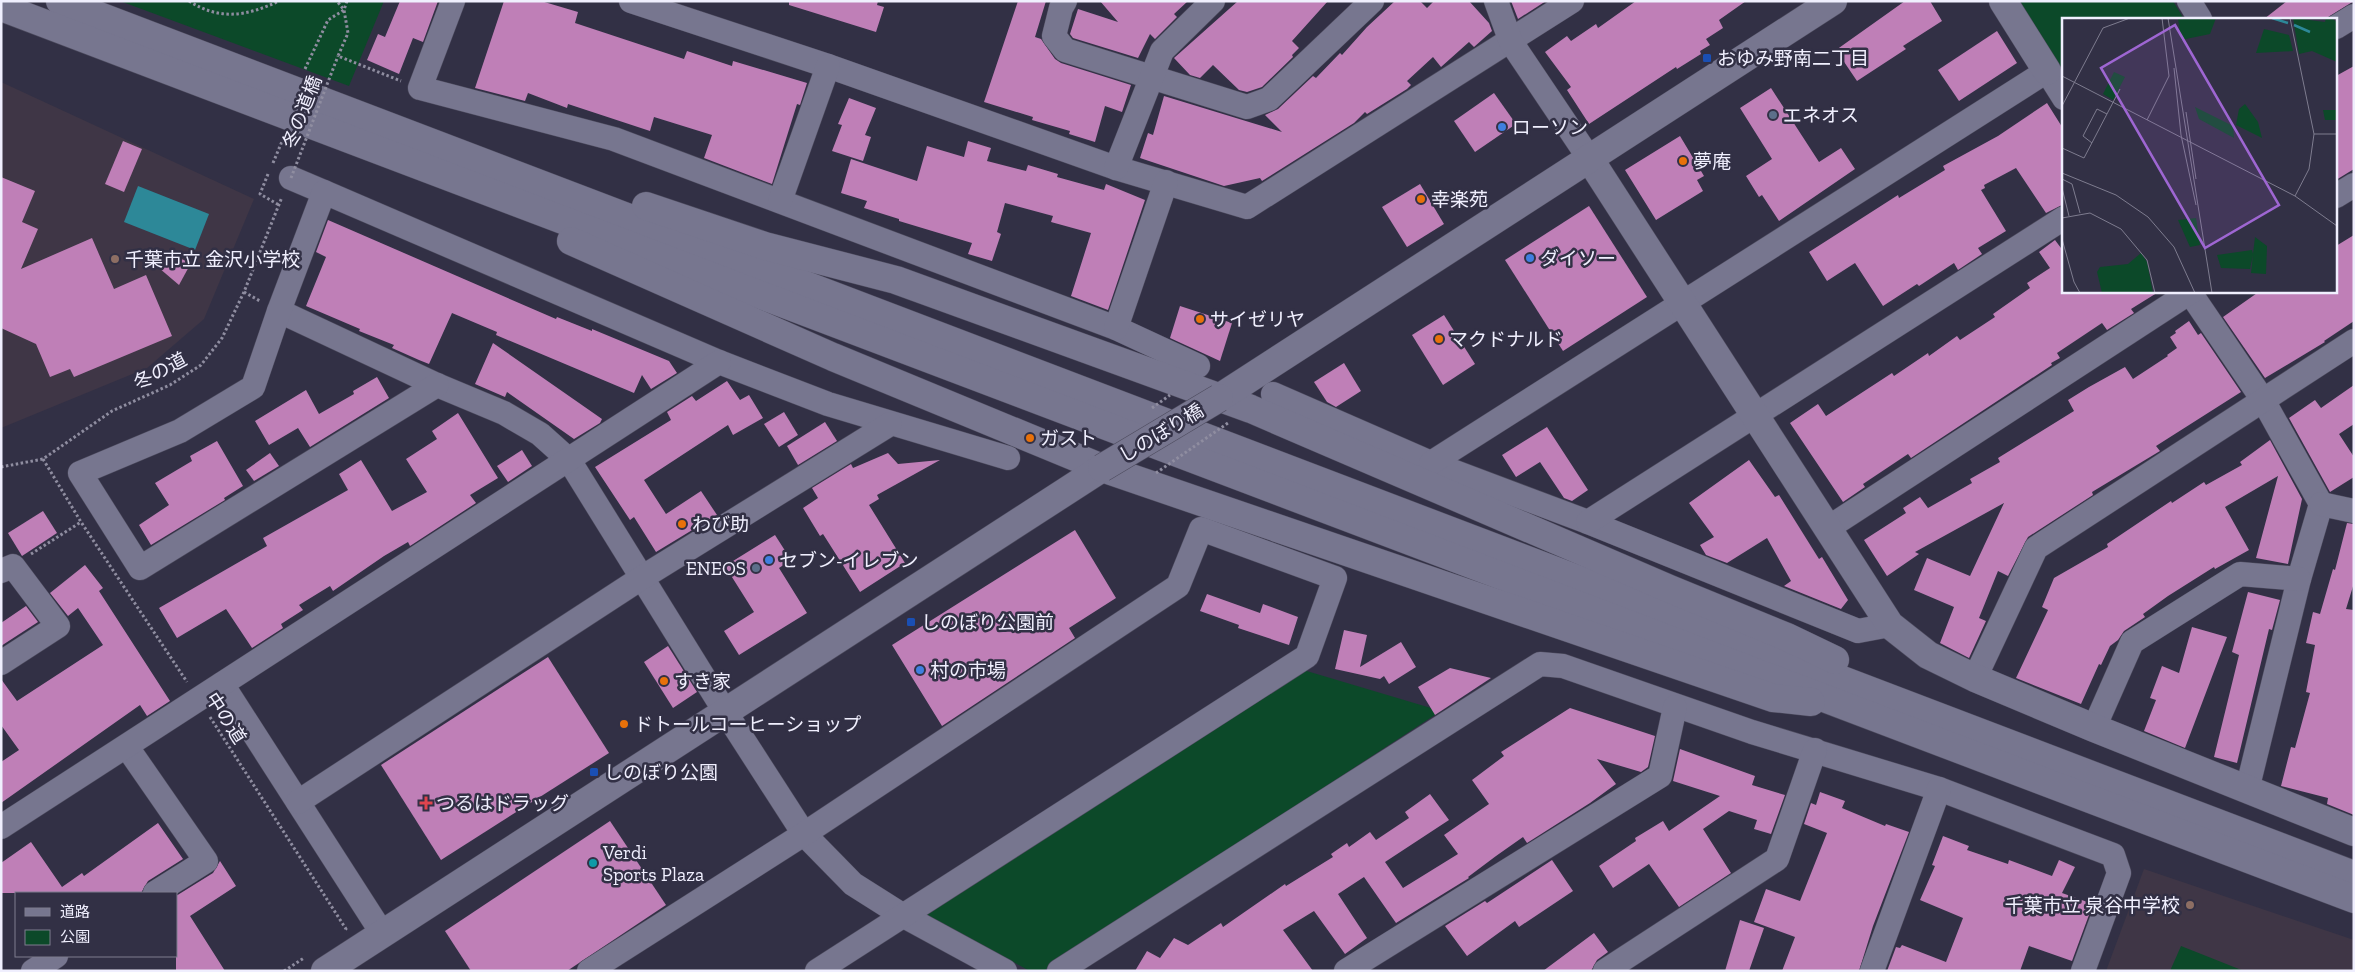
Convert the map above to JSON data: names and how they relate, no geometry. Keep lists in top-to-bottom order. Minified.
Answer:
{"streets":{"street":["しのぼり橋"],"path":["冬の道橋","冬の道","中の道"]},"crossings":[["冬の道","中の道"]],"places":{"transit":["おゆみ野南二丁目","しのぼり公園前","しのぼり公園"],"other":["エネオス","ローソン","夢庵","幸楽苑","ダイソー","千葉市立 金沢小学校","サイゼリヤ","マクドナルド","ガスト","わび助","セブン-イレブン","ENEOS","村の市場","すき家","ドトールコーヒーショップ","Verdi Sports Plaza","千葉市立 泉谷中学校"],"health":["つるはドラッグ"]},"legend":["道路","公園"]}
